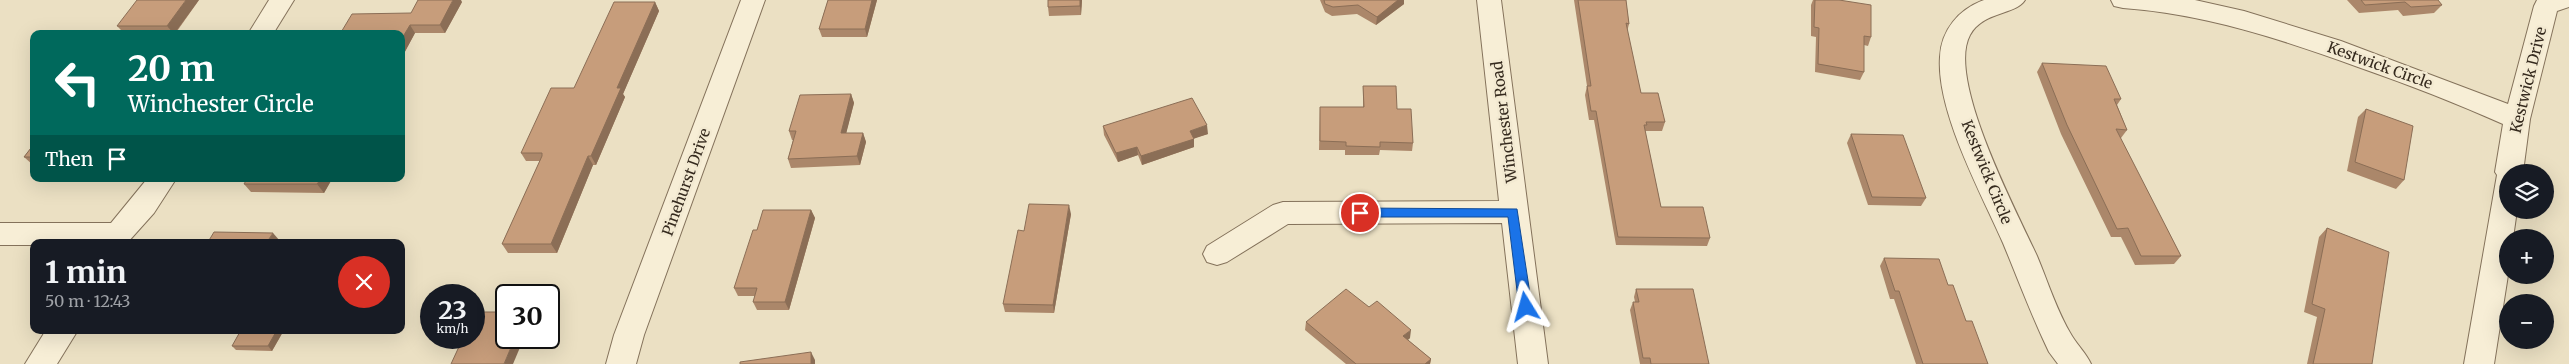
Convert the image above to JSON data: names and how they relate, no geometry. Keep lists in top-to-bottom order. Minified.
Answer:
{"streets":{"street":["Kestwick Circle","Kestwick Drive","Winchester Road","Pinehurst Drive"]},"crossings":[["Kestwick Circle","Kestwick Drive"]],"page":{"turn":["20 m","Winchester Circle"],"then":"Then","map_buttons":["+","−"],"heading":["1 min","50 m · 12:43"],"speed":"23 km/h","limit":"30"}}
